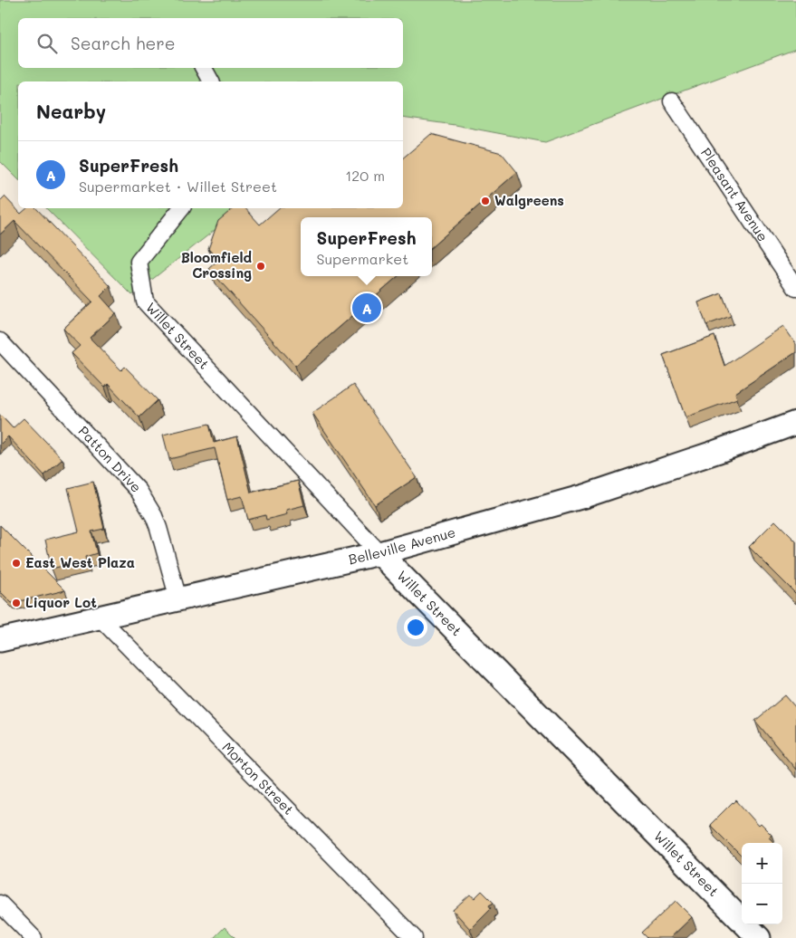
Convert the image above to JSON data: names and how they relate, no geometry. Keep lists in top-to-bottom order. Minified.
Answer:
{"streets":{"main road":["Willet Street","Belleville Avenue"],"street":["Pleasant Avenue","Patton Drive","Morton Street"]},"crossings":[["Willet Street","Belleville Avenue"],["Patton Drive","Belleville Avenue"],["Belleville Avenue","Morton Street"]],"places":["Walgreens","Bloomfield Crossing","East West Plaza","Liquor Lot"],"page":{"search":"Search here","heading":"Nearby","list":[{"mark":"A","name":"SuperFresh","note":"Supermarket · Willet Street","value":"120 m"}],"popup":["SuperFresh","Supermarket"],"pins":"A","map_buttons":["+","−"]}}
